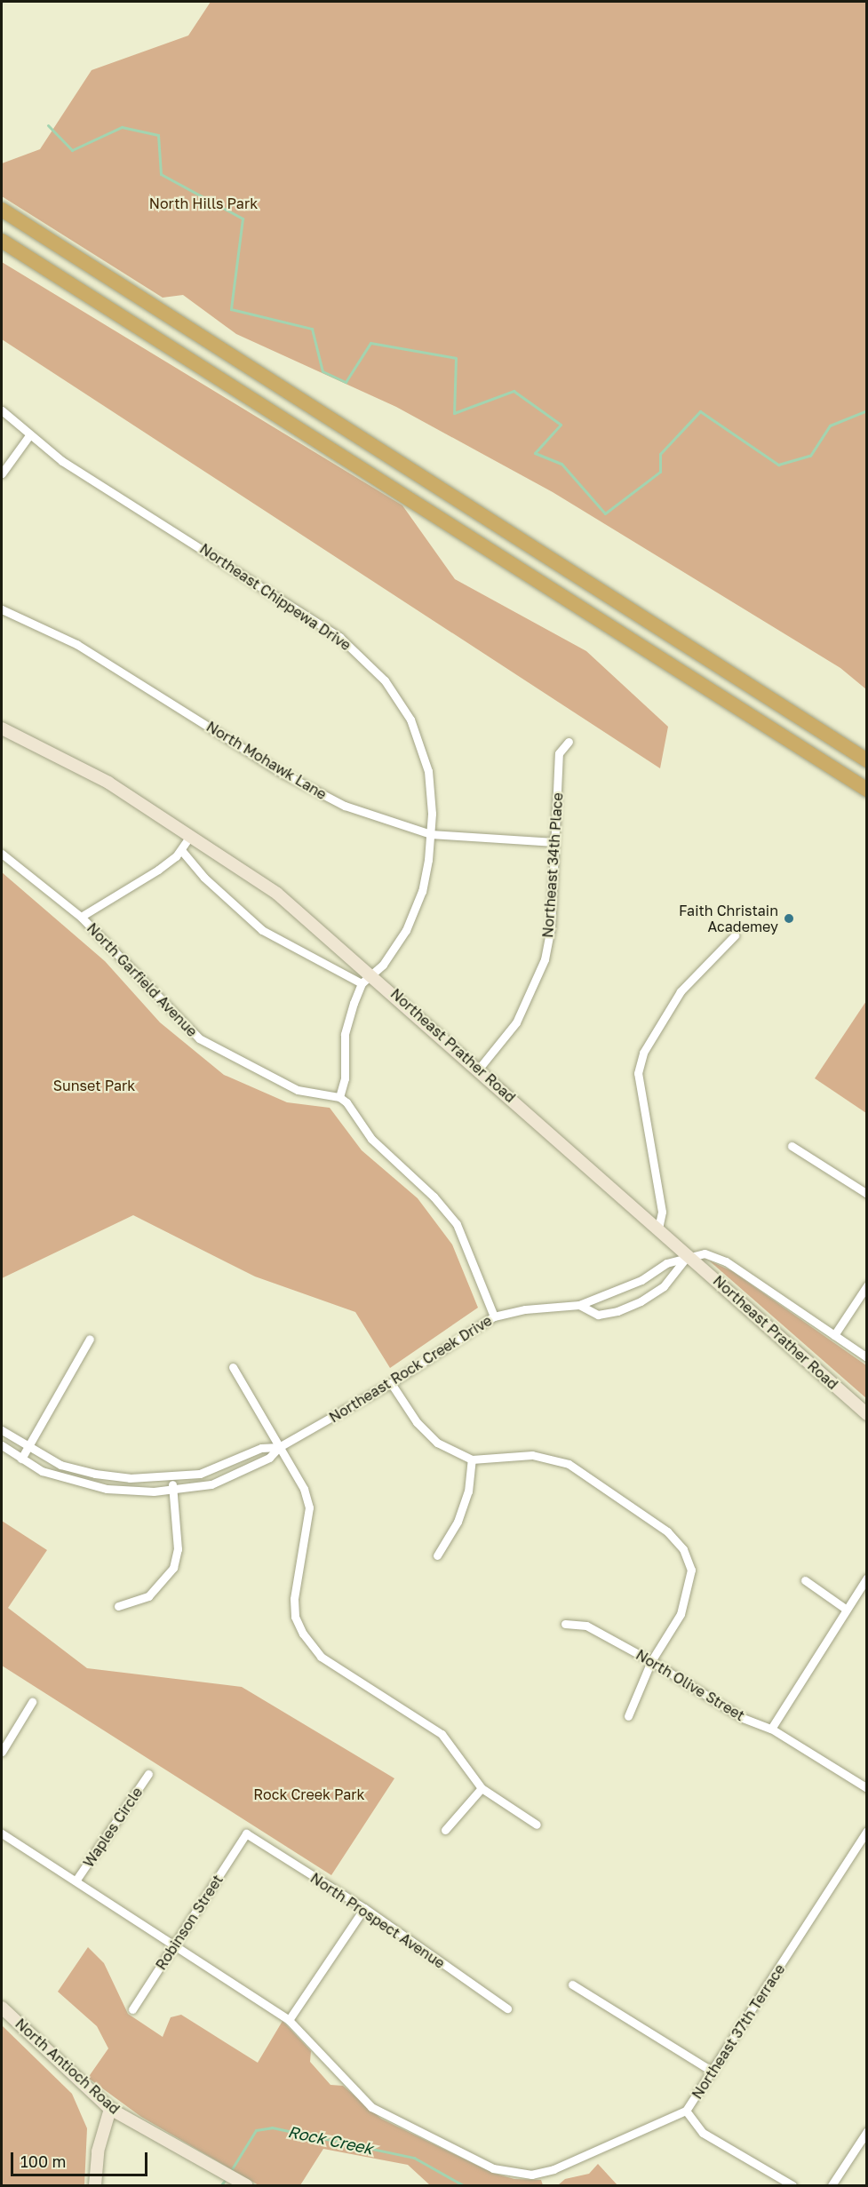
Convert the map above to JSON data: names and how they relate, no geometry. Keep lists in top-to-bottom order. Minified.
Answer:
{"streets":{"main road":["Northeast Prather Road","North Antioch Road"],"street":["Northeast Chippewa Drive","North Mohawk Lane","Northeast 34th Place","North Garfield Avenue","Northeast Rock Creek Drive","North Olive Street","Waples Circle","North Prospect Avenue","Robinson Street","Northeast 37th Terrace"]},"crossings":[["Northeast Chippewa Drive","North Mohawk Lane"],["Northeast Chippewa Drive","Northeast Prather Road"],["North Mohawk Lane","Northeast 34th Place"],["Northeast 34th Place","Northeast Prather Road"],["Northeast Prather Road","Northeast Rock Creek Drive"],["North Prospect Avenue","Robinson Street"]],"water":["Rock Creek"],"parks":["North Hills Park","Sunset Park","Rock Creek Park"],"places":["Faith Christain Academey"],"scale_bar":"100 m"}
